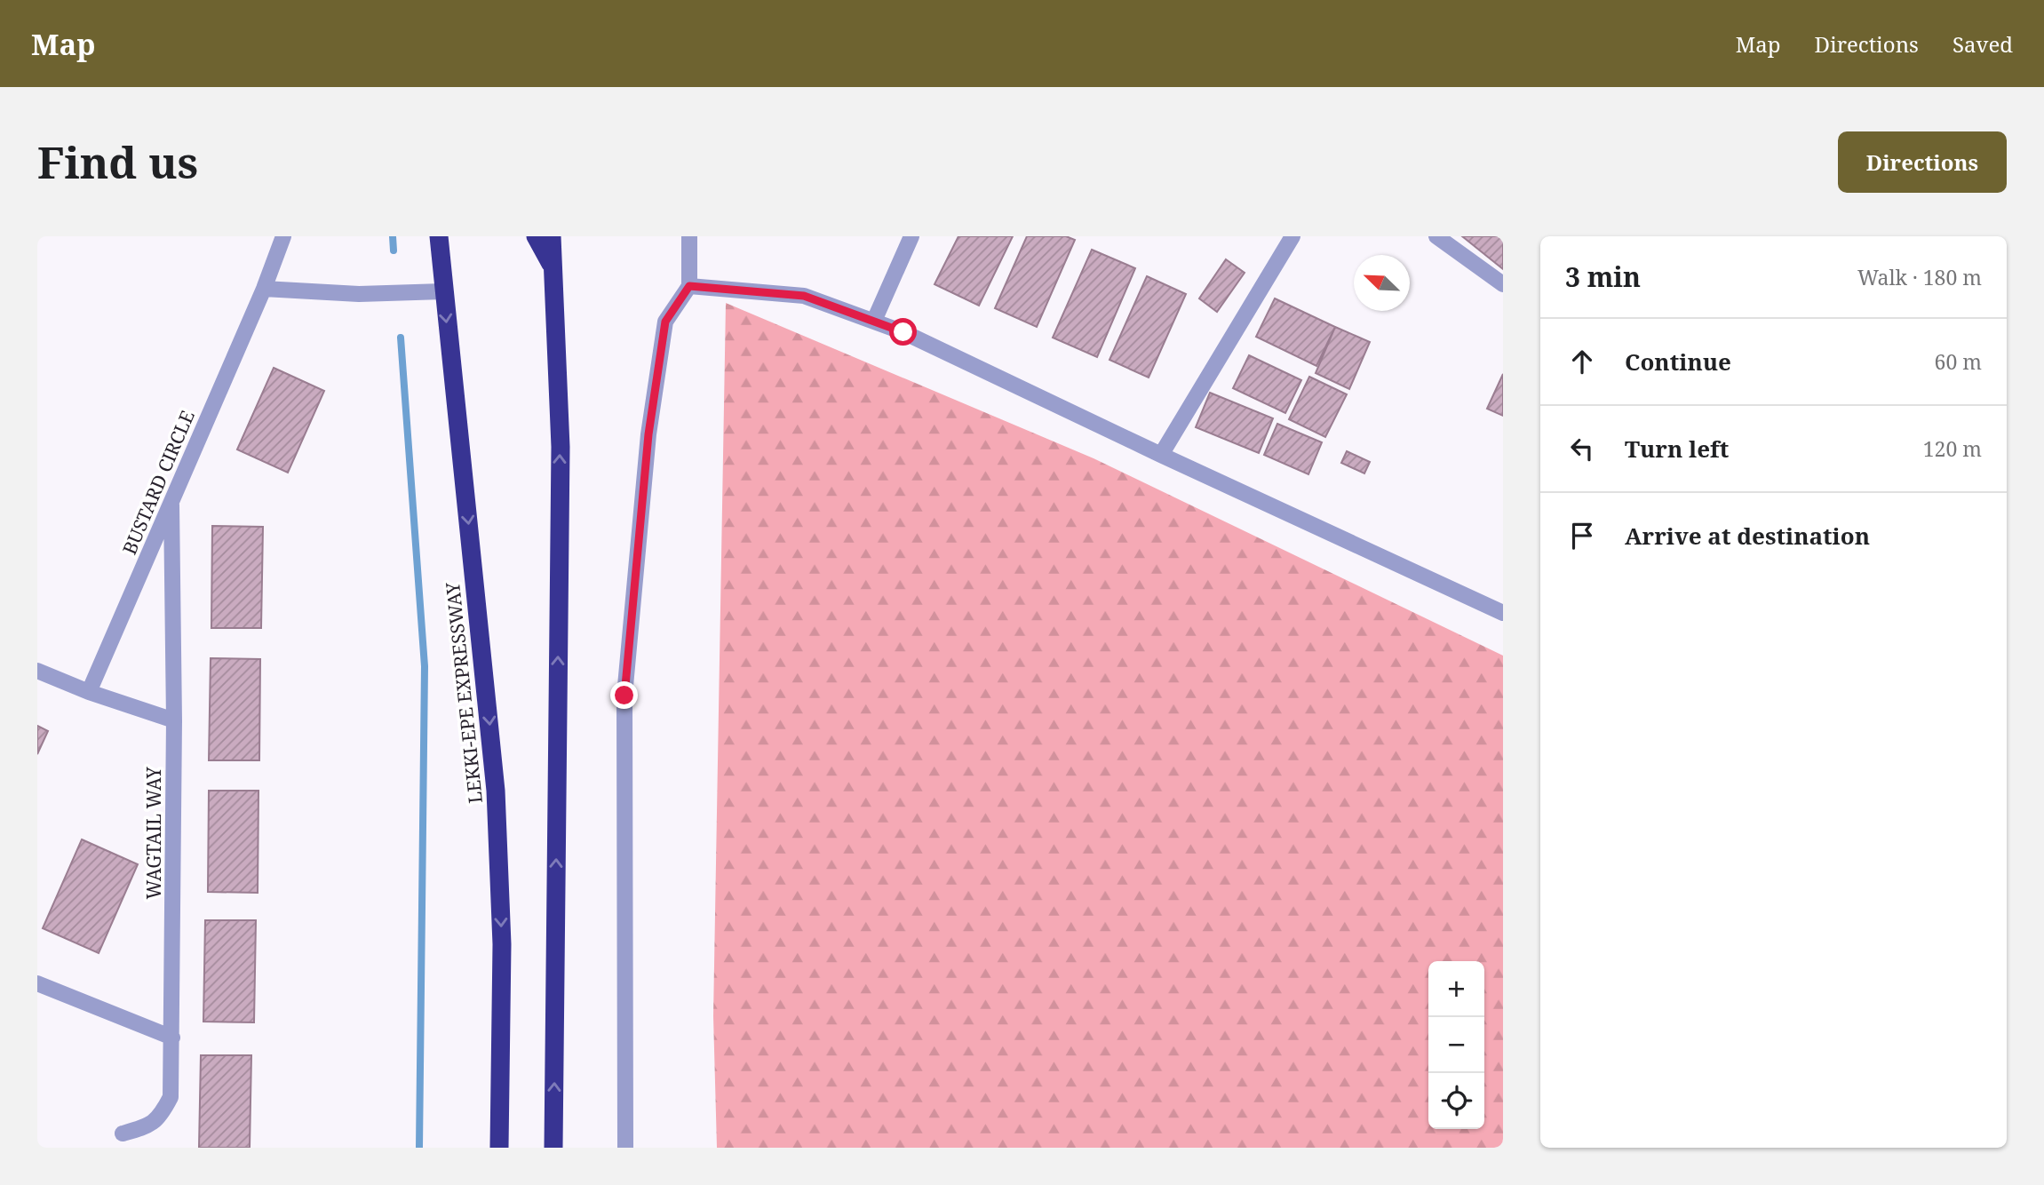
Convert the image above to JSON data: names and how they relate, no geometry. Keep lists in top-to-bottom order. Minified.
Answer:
{"streets":{"highway":["LEKKI-EPE EXPRESSWAY"],"street":["BUSTARD CIRCLE","WAGTAIL WAY"]},"crossings":[["BUSTARD CIRCLE","WAGTAIL WAY"]],"north":"top left","page":{"header":"Map","nav":["Map","Directions","Saved"],"buttons":"Directions","title":"Find us","heading":["3 min","Walk · 180 m"],"list":[["Continue","60 m"],["Turn left","120 m"],"Arrive at destination"],"map_buttons":["+","−"]}}
